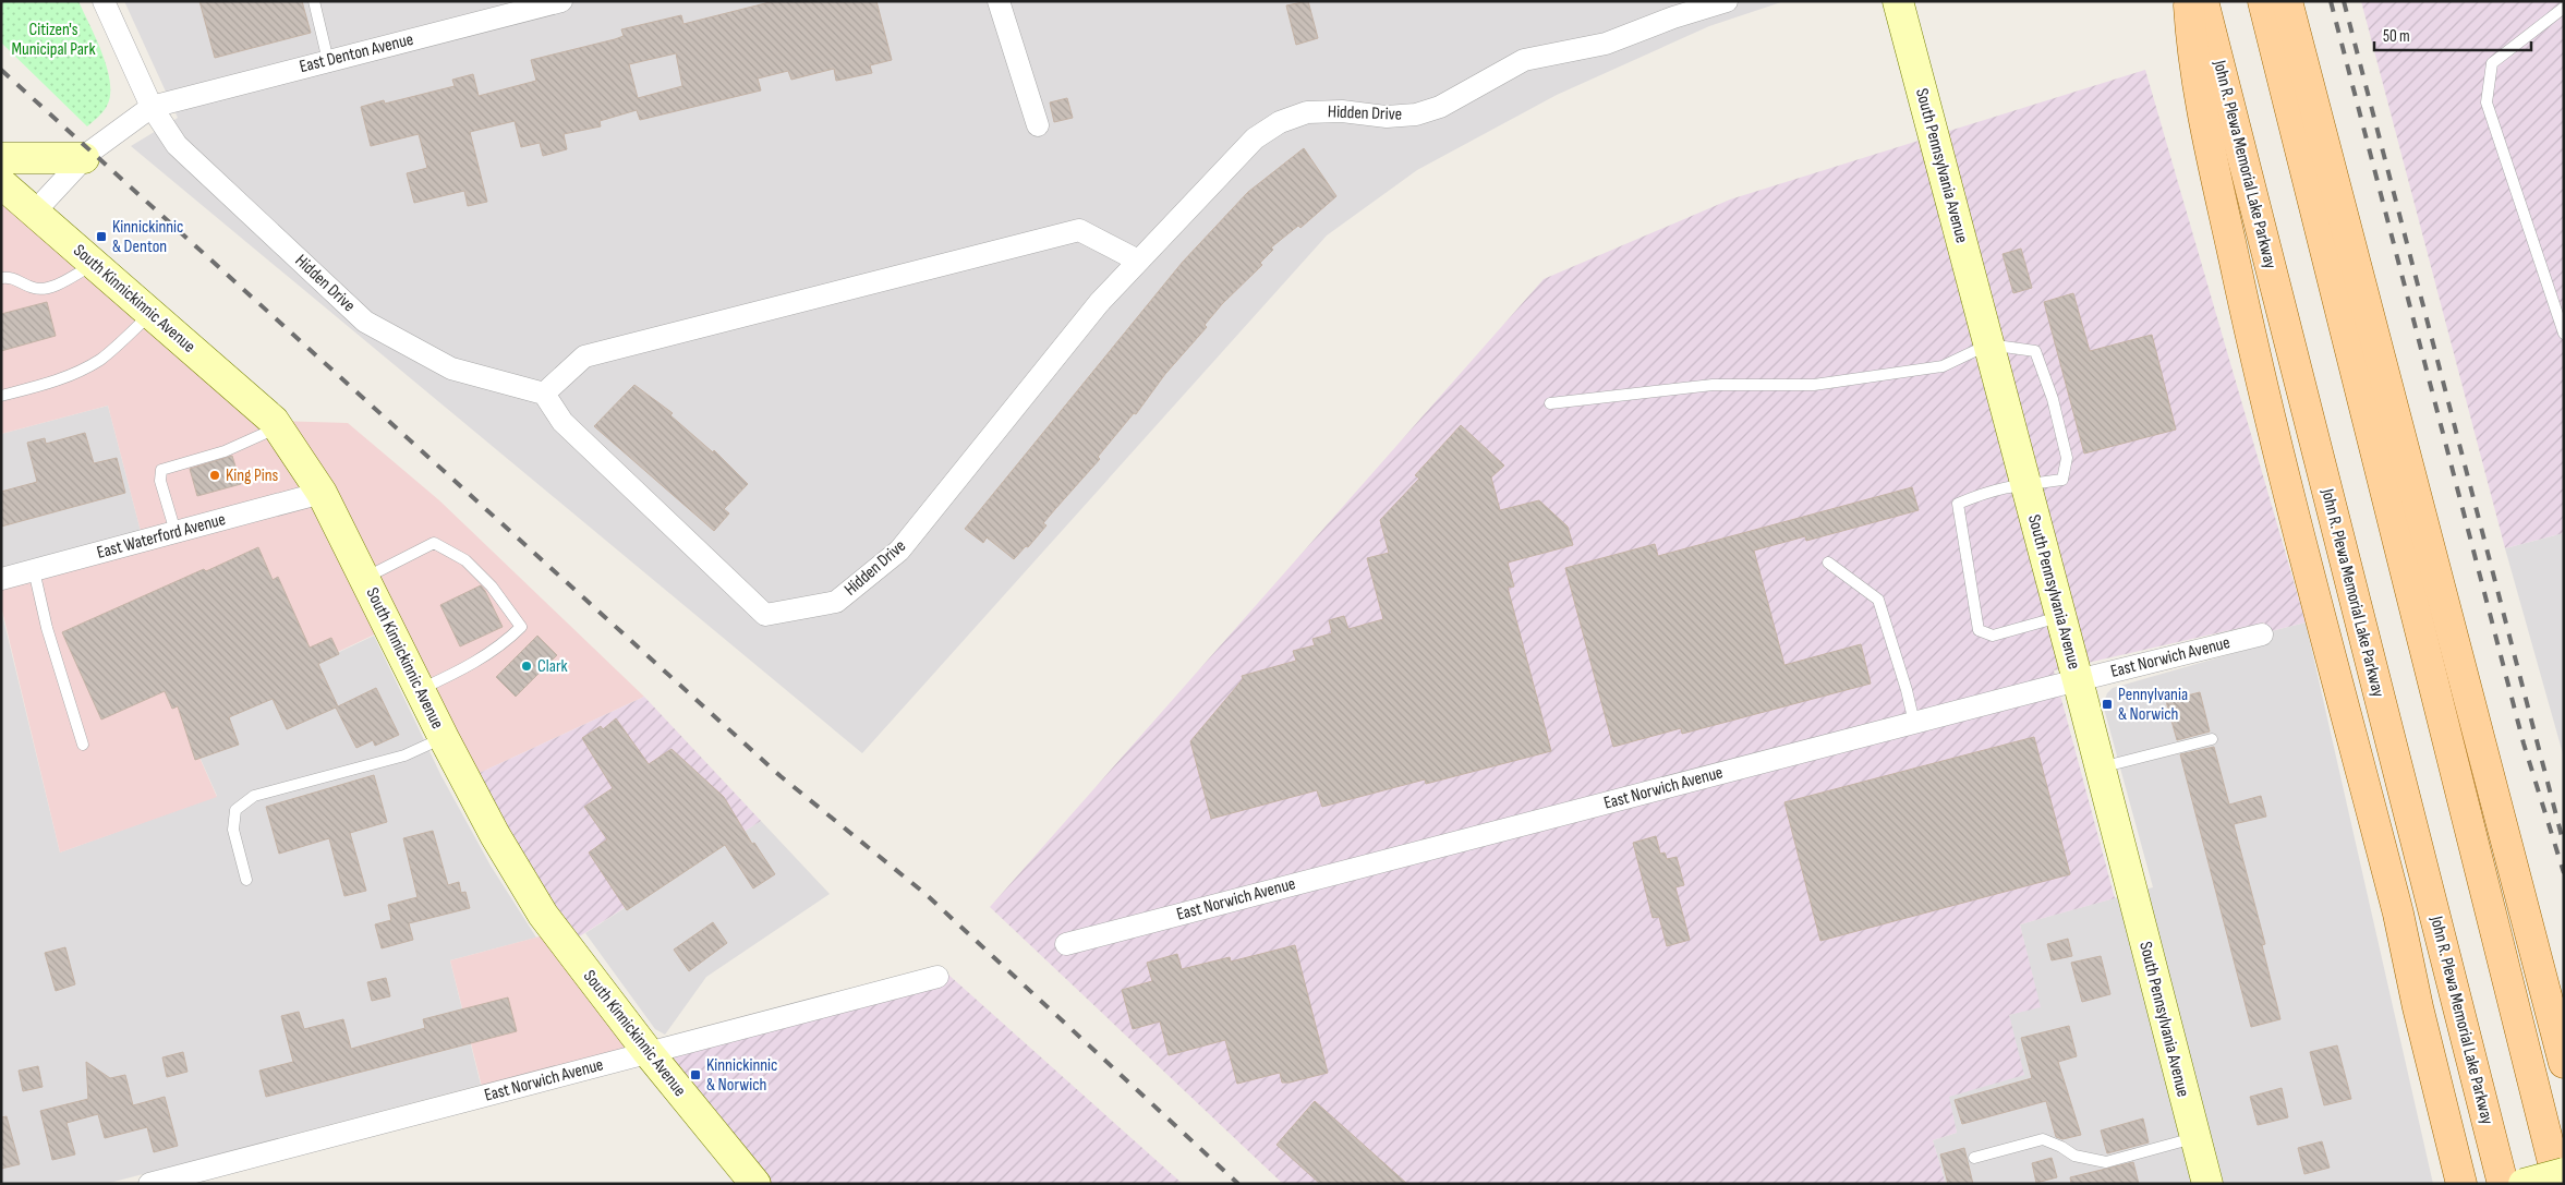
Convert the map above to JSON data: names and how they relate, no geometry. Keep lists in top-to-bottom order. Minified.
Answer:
{"streets":{"main road":["John R. Plewa Memorial Lake Parkway"],"street":["East Denton Avenue","Hidden Drive","South Pennsylvania Avenue","South Kinnickinnic Avenue","East Waterford Avenue","East Norwich Avenue"]},"crossings":[["East Denton Avenue","Hidden Drive"],["South Pennsylvania Avenue","East Norwich Avenue"],["South Kinnickinnic Avenue","East Waterford Avenue"],["South Kinnickinnic Avenue","East Norwich Avenue"]],"parks":["Citizen's Municipal Park"],"places":{"transit":["Kinnickinnic & Denton","Pennylvania & Norwich","Kinnickinnic & Norwich"],"other":["King Pins","Clark"]},"scale_bar":"50 m"}
